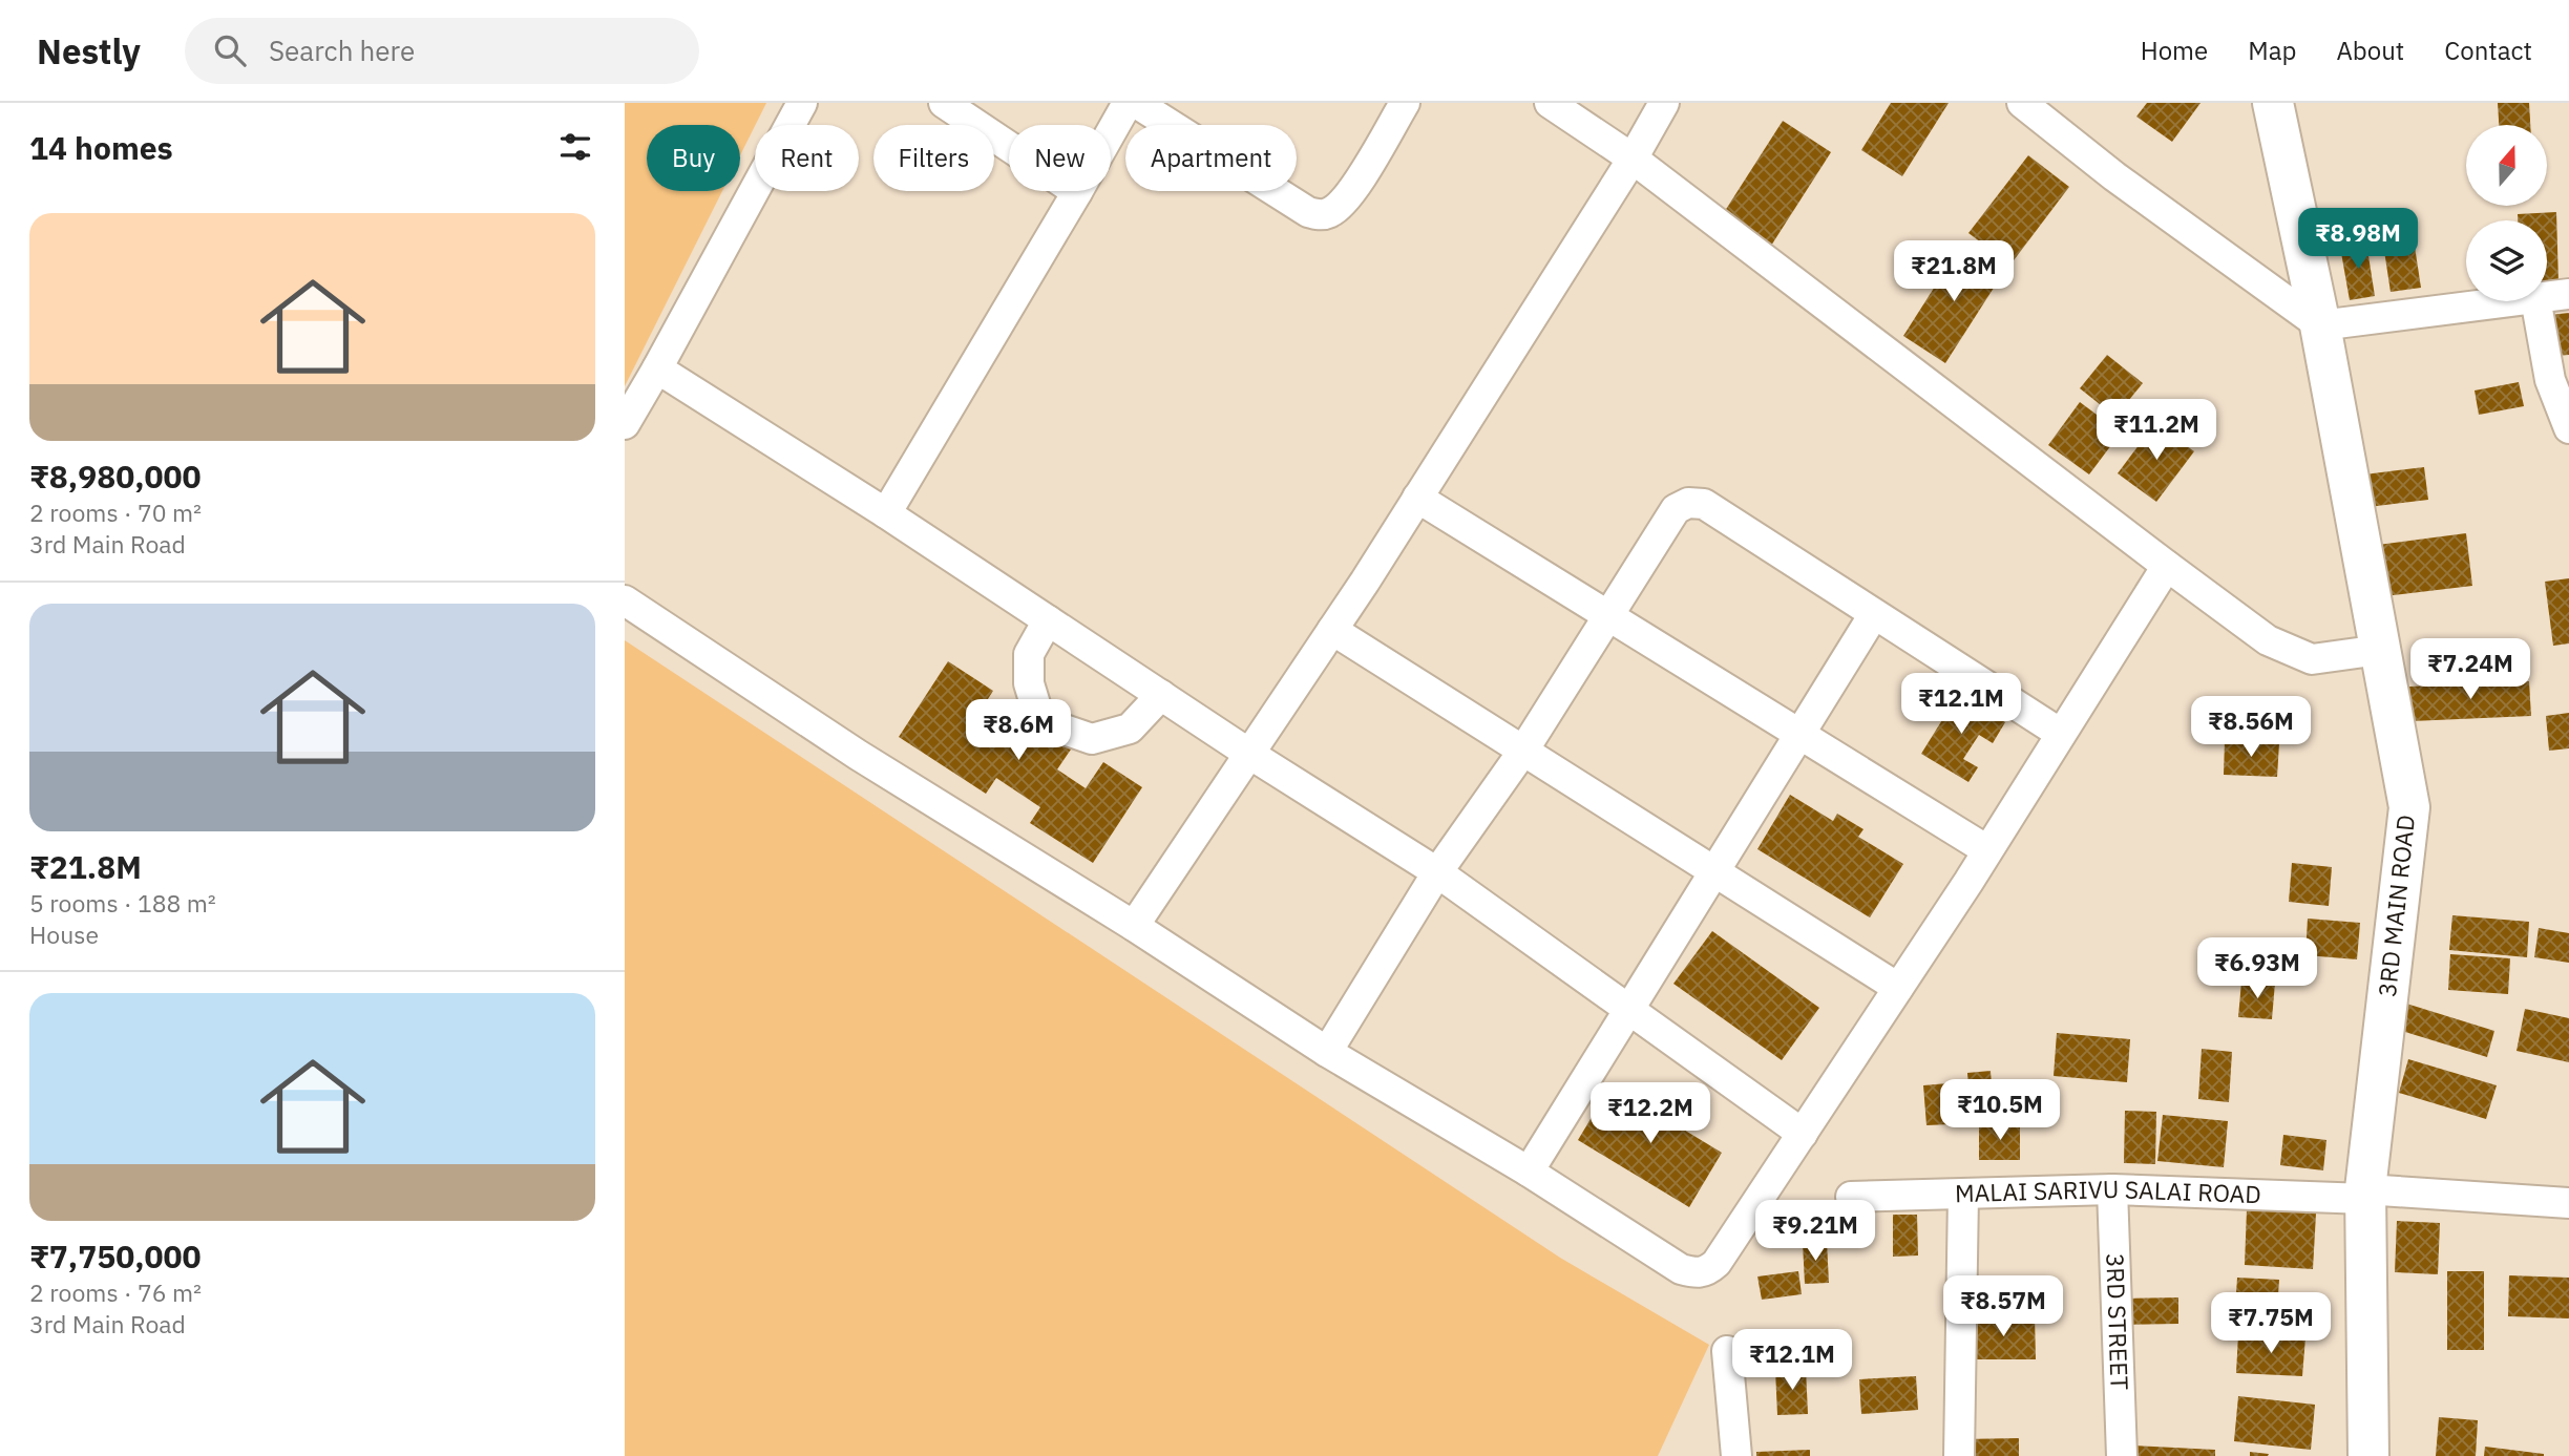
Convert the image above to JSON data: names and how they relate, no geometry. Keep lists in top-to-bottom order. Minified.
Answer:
{"streets":{"street":["3RD MAIN ROAD","MALAI SARIVU SALAI ROAD","3RD STREET"]},"crossings":[["3RD MAIN ROAD","MALAI SARIVU SALAI ROAD"],["MALAI SARIVU SALAI ROAD","3RD STREET"]],"north":"top","page":{"header":"Nestly","search":"Search here","nav":["Home","Map","About","Contact"],"heading":"14 homes","chip":["Buy","Rent","Filters","New","Apartment"],"list":[{"name":"₹8,980,000","note":"2 rooms · 70 m² · 3rd Main Road"},{"name":"₹21.8M","note":"5 rooms · 188 m² · House"},{"name":"₹7,750,000","note":"2 rooms · 76 m² · 3rd Main Road"}],"price":["₹8.98M","₹21.8M","₹11.2M","₹7.24M","₹12.1M","₹8.56M","₹8.6M","₹6.93M","₹10.5M","₹12.2M","₹9.21M","₹8.57M","₹7.75M","₹12.1M"]}}
